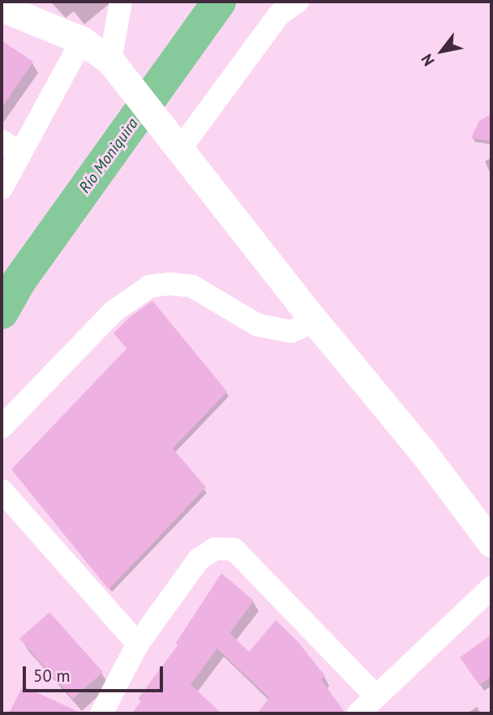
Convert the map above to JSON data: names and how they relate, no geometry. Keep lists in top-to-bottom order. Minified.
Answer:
{"water":["Río Moniquira"],"scale_bar":"50 m","north":"bottom left"}
